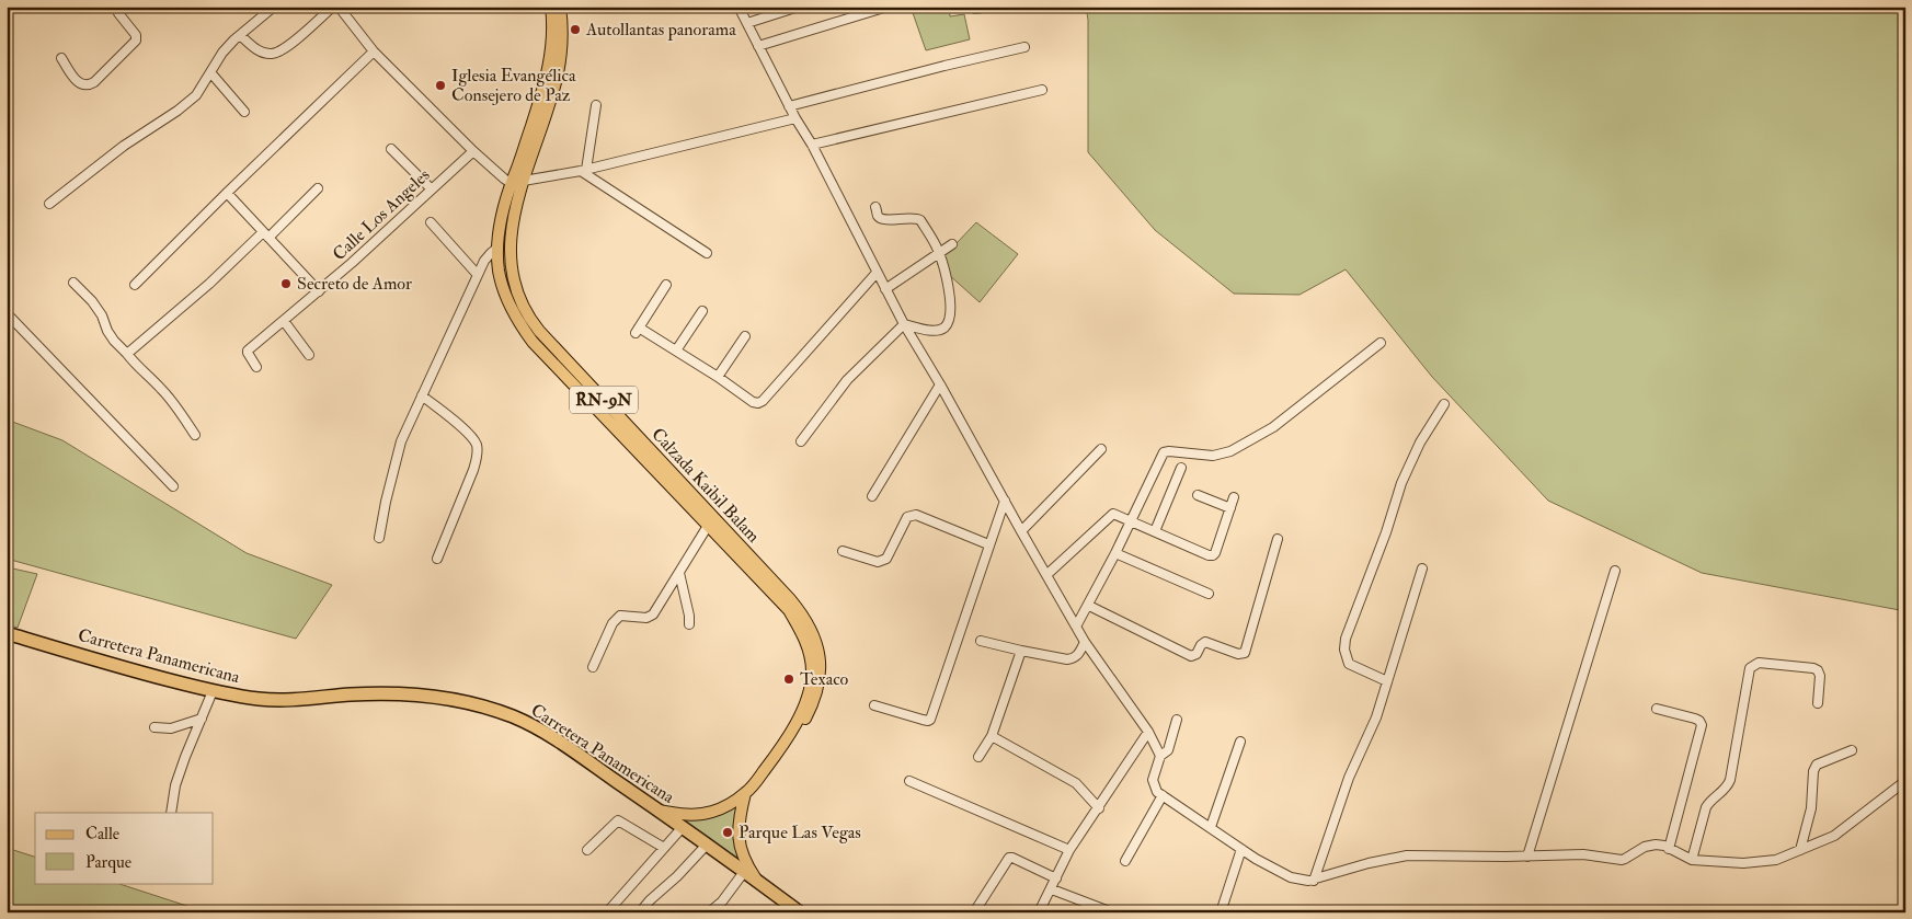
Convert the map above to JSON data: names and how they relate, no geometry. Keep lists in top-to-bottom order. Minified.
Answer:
{"streets":{"highway":["Carretera Panamericana"],"main road":["RN-9N","Calzada Kaibil Balam"],"street":["Calle Los Angeles"]},"crossings":[["Calzada Kaibil Balam","Carretera Panamericana"]],"places":["Autollantas panorama","Iglesia Evangélica Consejero de Paz","Secreto de Amor","Texaco","Parque Las Vegas"],"legend":["Calle","Parque"]}
